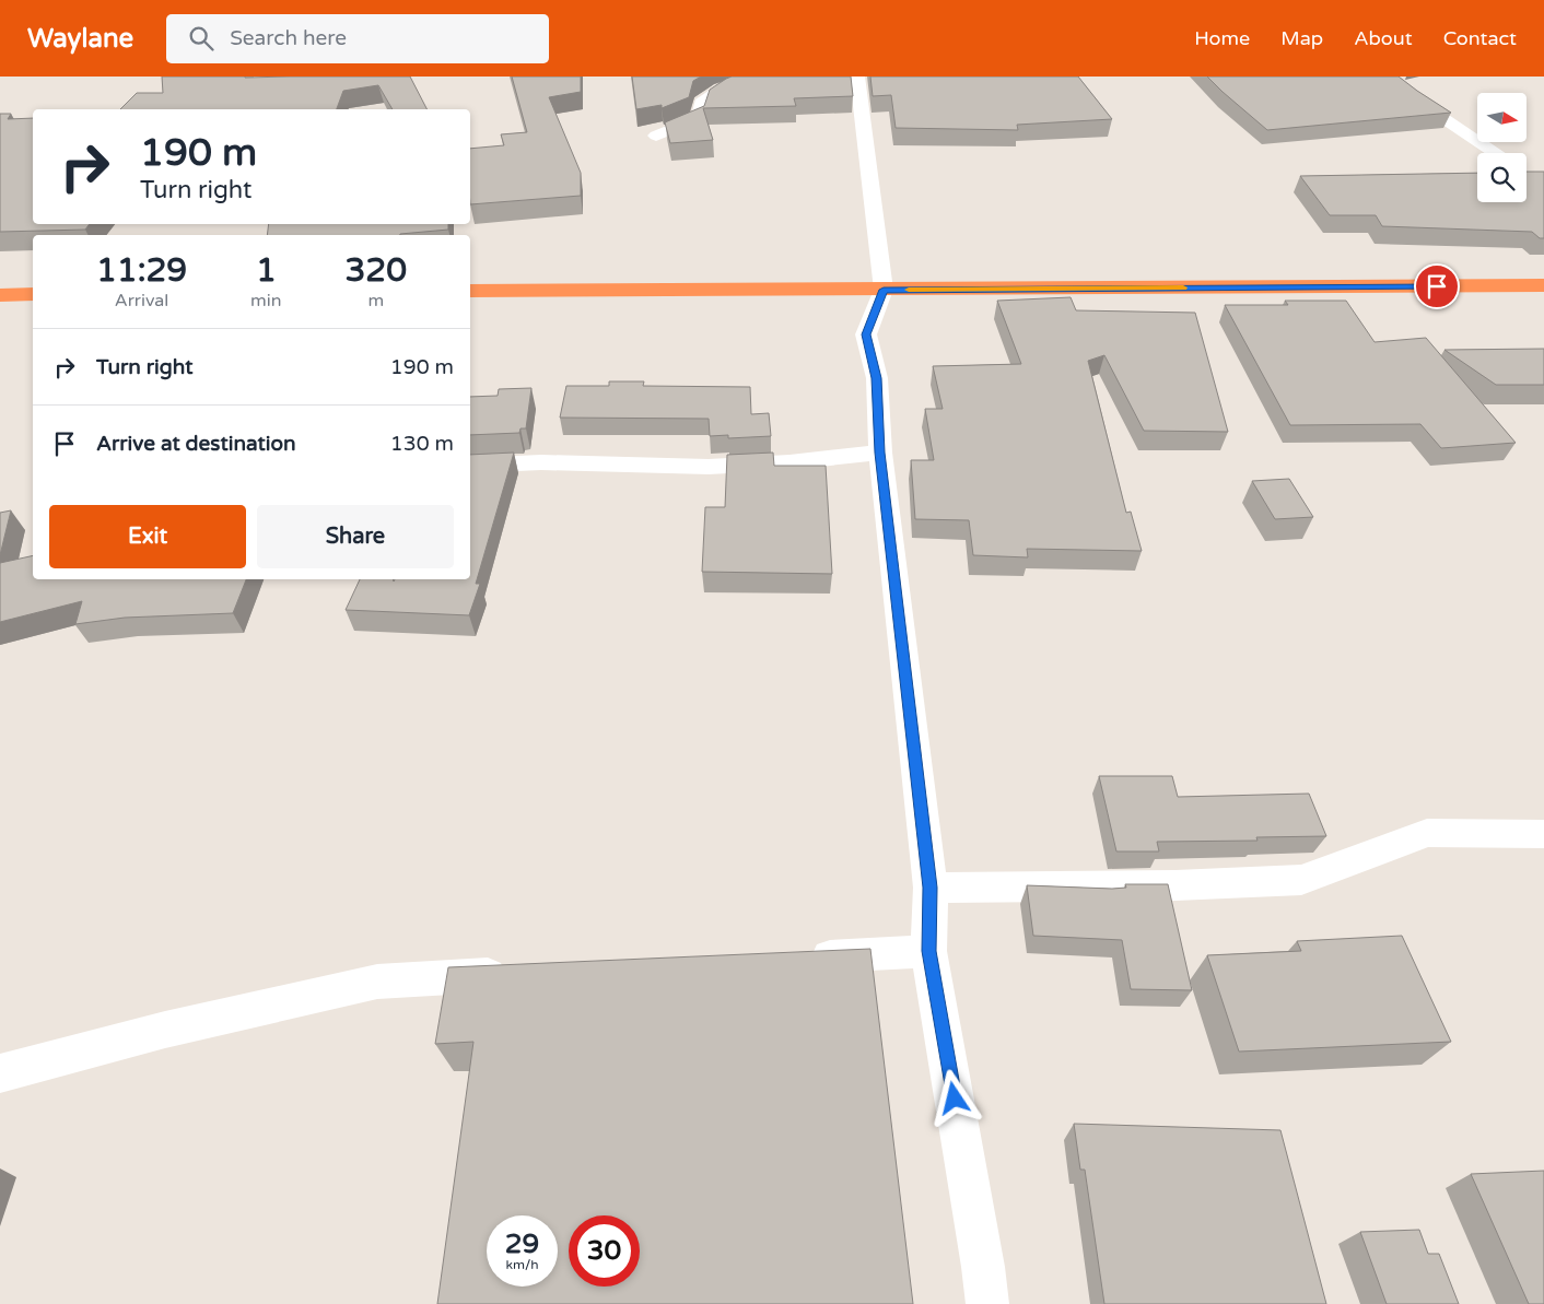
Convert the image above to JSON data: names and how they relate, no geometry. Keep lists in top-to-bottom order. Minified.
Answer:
{"north":"right","page":{"header":"Waylane","search":"Search here","nav":["Home","Map","About","Contact"],"turn":["190 m","Turn right"],"eta":["11:29","Arrival","1","min","320","m"],"list":[{"name":"Turn right","value":"190 m"},{"name":"Arrive at destination","value":"130 m"}],"buttons":["Exit","Share"],"speed":"29 km/h","limit":"30"}}
